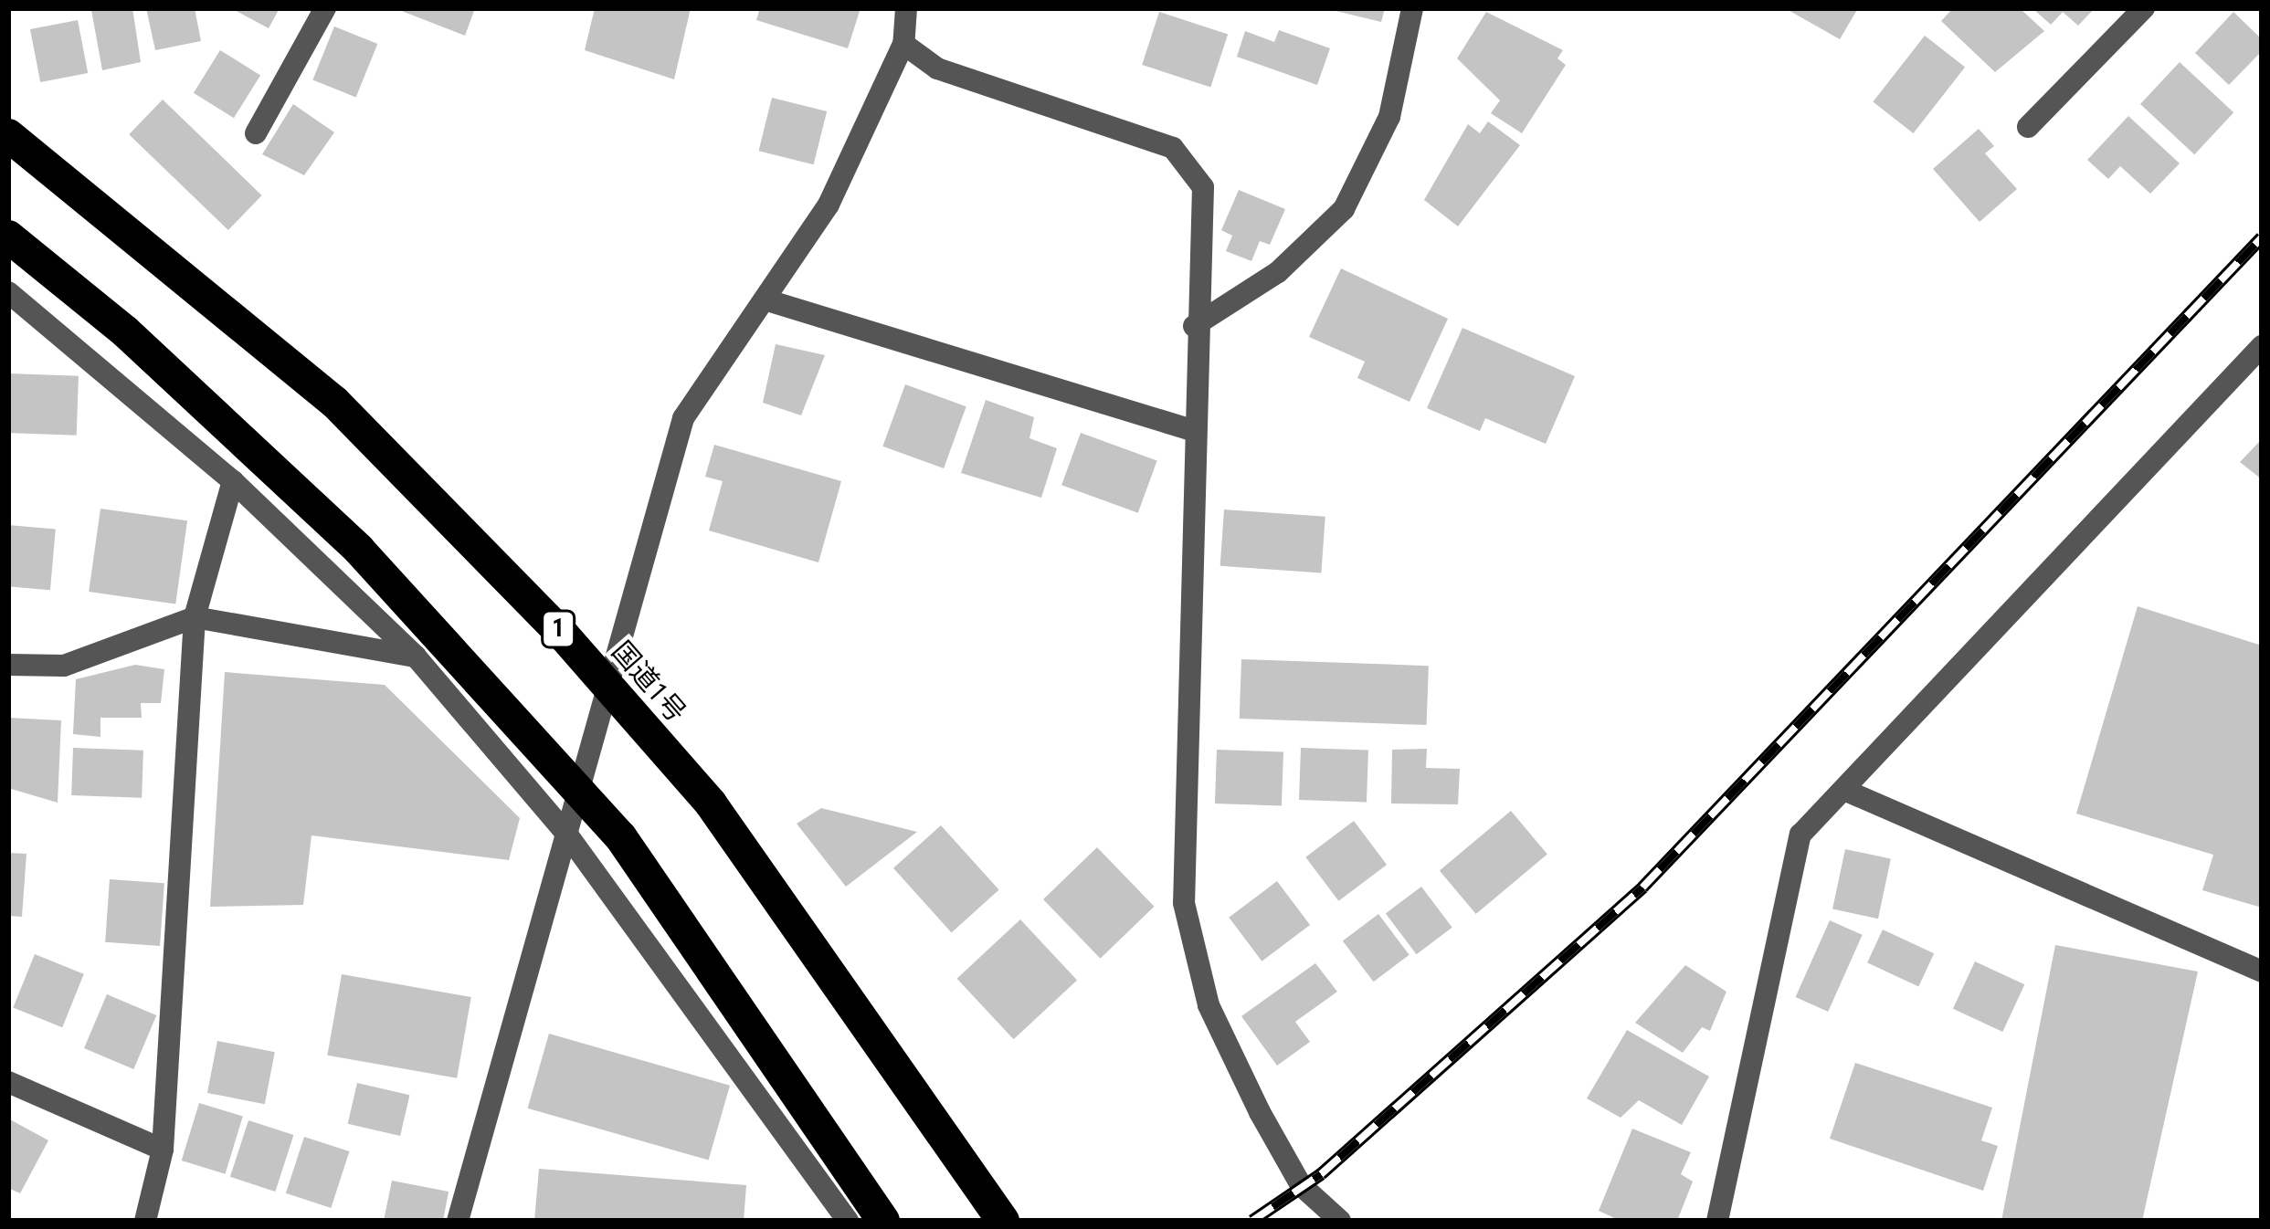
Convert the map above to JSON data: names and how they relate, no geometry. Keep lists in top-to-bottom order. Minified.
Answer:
{"streets":{"highway":["1","国道1号"]}}
